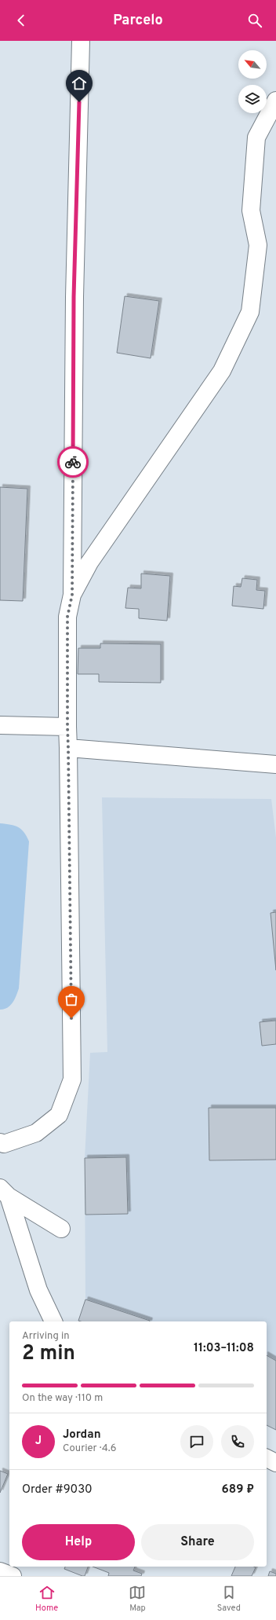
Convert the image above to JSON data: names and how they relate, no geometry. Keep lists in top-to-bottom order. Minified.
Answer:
{"north":"top left","page":{"header":"Parcelo","heading":["2 min","Arriving in","11:03–11:08"],"panel":["Jordan","Courier · 4.6","Order #9030","689 ₽"],"bar":"On the way · 110 m","round":"J","buttons":["Help","Share"],"tabs":["Home","Map","Saved"]}}
